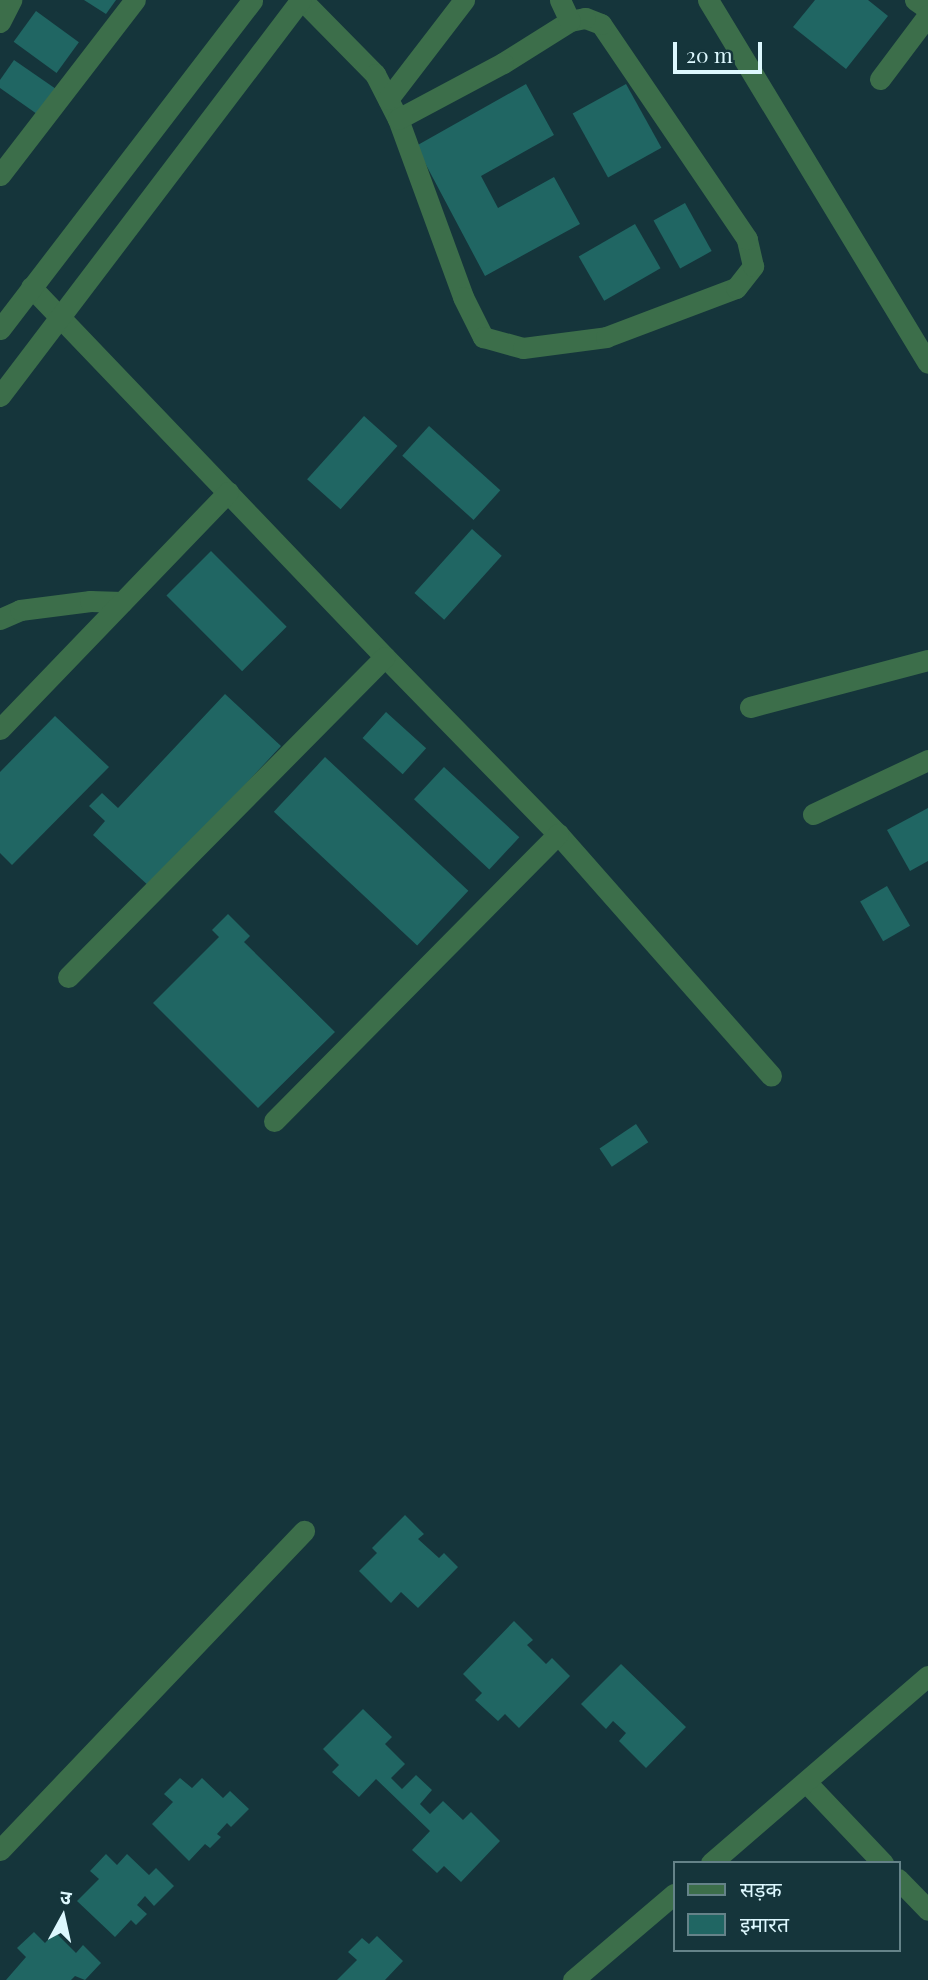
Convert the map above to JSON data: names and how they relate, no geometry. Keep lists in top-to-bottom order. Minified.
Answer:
{"legend":["सड़क","इमारत"],"scale_bar":"20 m","north":"top"}
